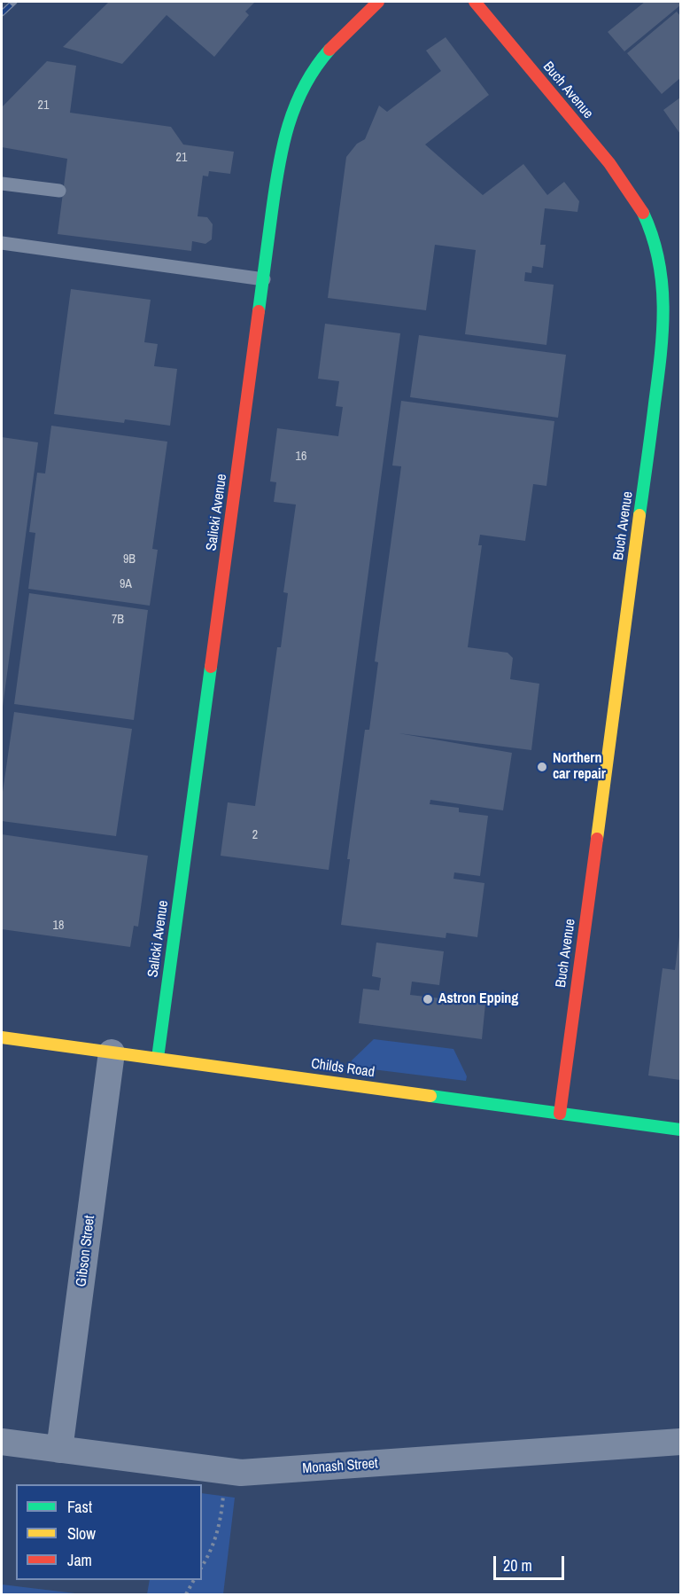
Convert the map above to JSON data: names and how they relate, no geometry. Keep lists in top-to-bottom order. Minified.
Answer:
{"streets":{"street":["Buch Avenue","Salicki Avenue","Childs Road","Gibson Street","Monash Street"]},"crossings":[["Buch Avenue","Childs Road"],["Salicki Avenue","Childs Road"],["Childs Road","Gibson Street"],["Gibson Street","Monash Street"]],"places":["Northern car repair","Astron Epping"],"house_numbers":["21","21","16","9B","9A","7B","2","18"],"legend":["Fast","Slow","Jam"],"scale_bar":"20 m"}
